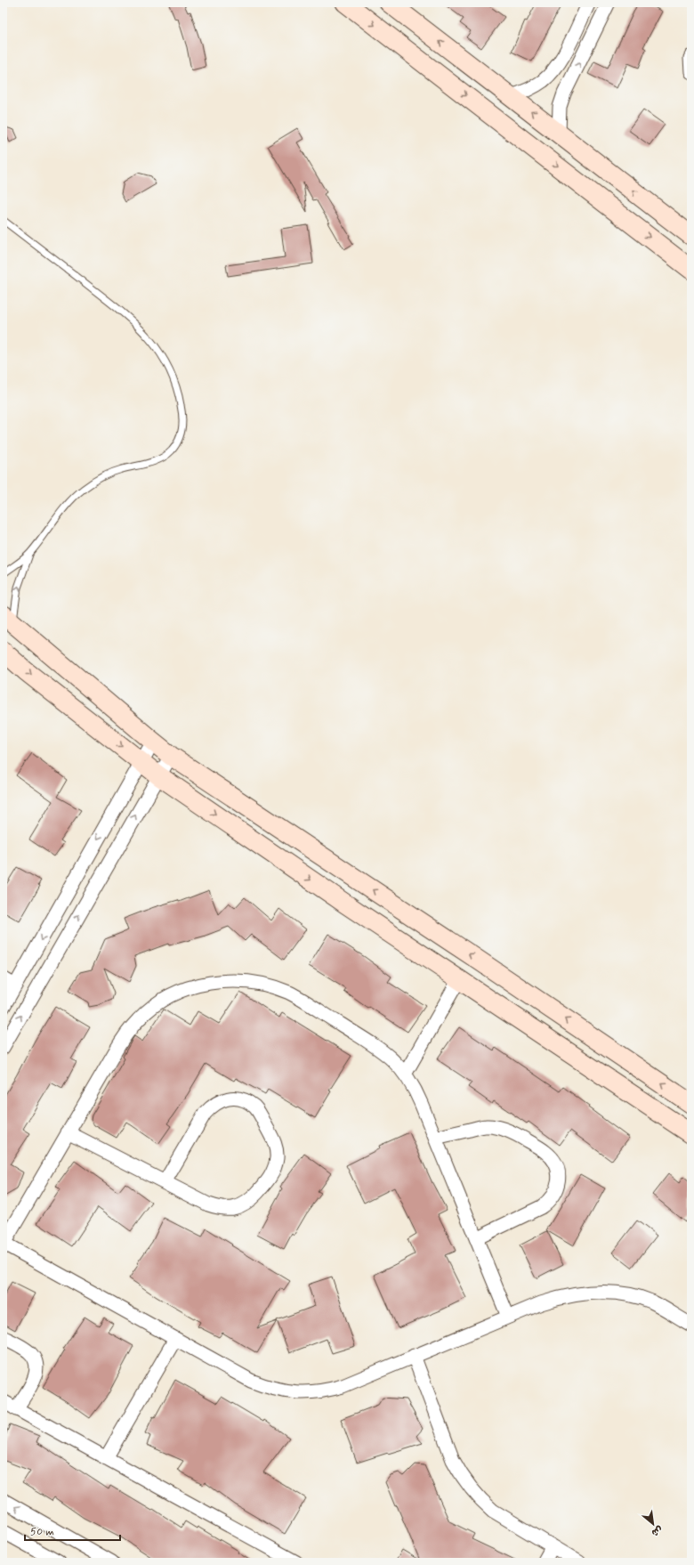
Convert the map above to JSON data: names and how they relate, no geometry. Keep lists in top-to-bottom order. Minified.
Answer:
{"scale_bar":"50 m","north":"bottom right"}
